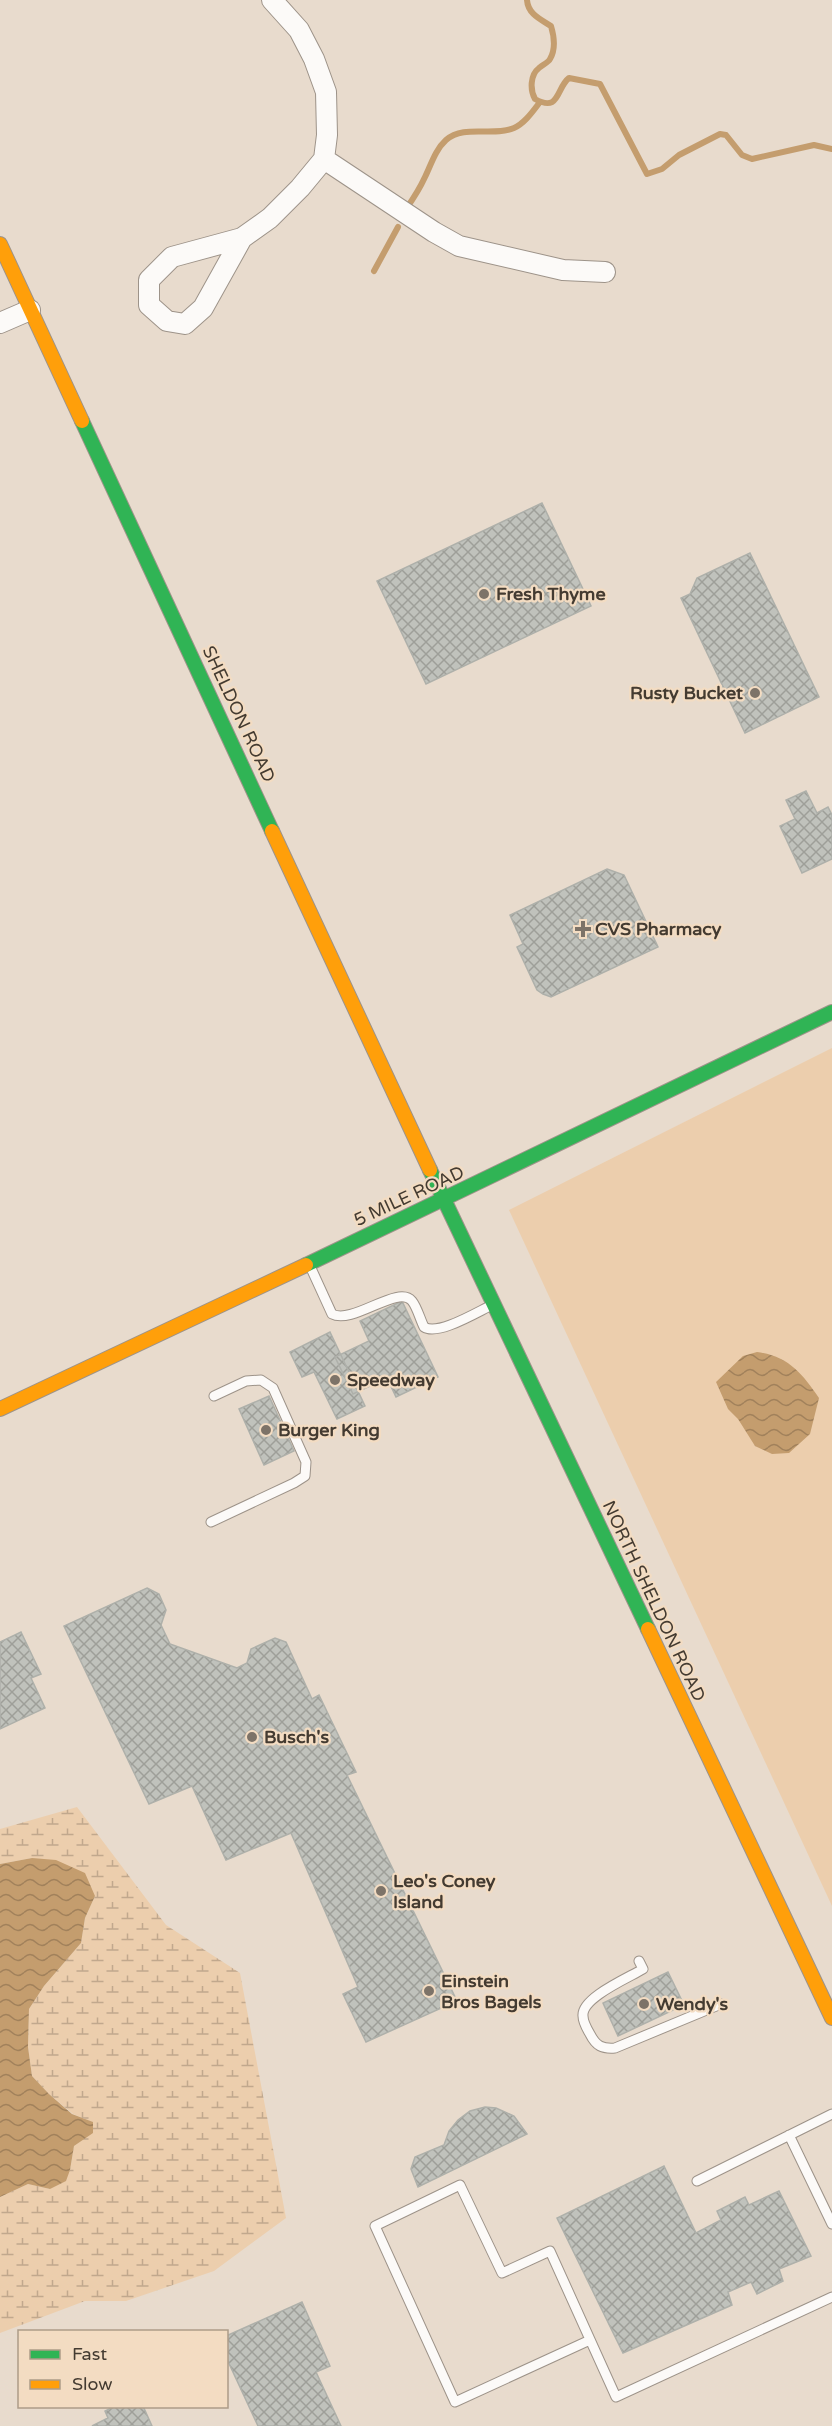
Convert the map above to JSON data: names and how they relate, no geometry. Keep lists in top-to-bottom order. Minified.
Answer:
{"streets":{"main road":["SHELDON ROAD","5 MILE ROAD","NORTH SHELDON ROAD"]},"crossings":[["SHELDON ROAD","5 MILE ROAD"],["SHELDON ROAD","NORTH SHELDON ROAD"],["5 MILE ROAD","NORTH SHELDON ROAD"]],"places":{"other":["Fresh Thyme","Rusty Bucket","Speedway","Burger King","Busch's","Leo's Coney Island","Einstein Bros Bagels","Wendy's"],"health":["CVS Pharmacy"]},"legend":["Fast","Slow"]}
